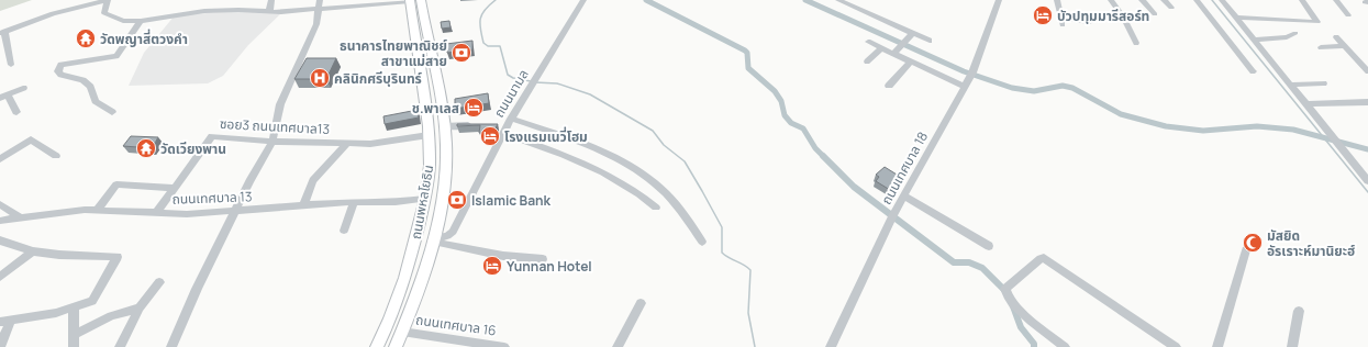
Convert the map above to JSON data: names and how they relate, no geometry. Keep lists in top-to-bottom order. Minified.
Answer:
{"streets":{"main road":["ถนนพหลโยธิน"],"street":["ถนนนามล","ซอย3 ถนนเทศบาล13","ถนนเทศบาล 18","ถนนเทศบาล 13","ถนนเทศบาล 16"]},"crossings":[["ถนนนามล","ถนนพหลโยธิน"],["ซอย3 ถนนเทศบาล13","ถนนเทศบาล 13"],["ซอย3 ถนนเทศบาล13","ถนนพหลโยธิน"],["ถนนเทศบาล 13","ถนนพหลโยธิน"],["ถนนพหลโยธิน","ถนนเทศบาล 16"]],"places":{"hotel":["บัวปทุมมารีสอร์ท","ช.พาเลส","โรงแรมเนวี่โฮม","Yunnan Hotel"],"temple":["วัดพญาสี่ตวงคำ","วัดเวียงพาน"],"bank":["ธนาคารไทยพาณิชย์ สาขาแม่สาย","Islamic Bank"],"hospital":["คลินิกศรีบุรินทร์"],"mosque":["มัสยิด อัรเราะห์มานิยะฮ์"]}}
